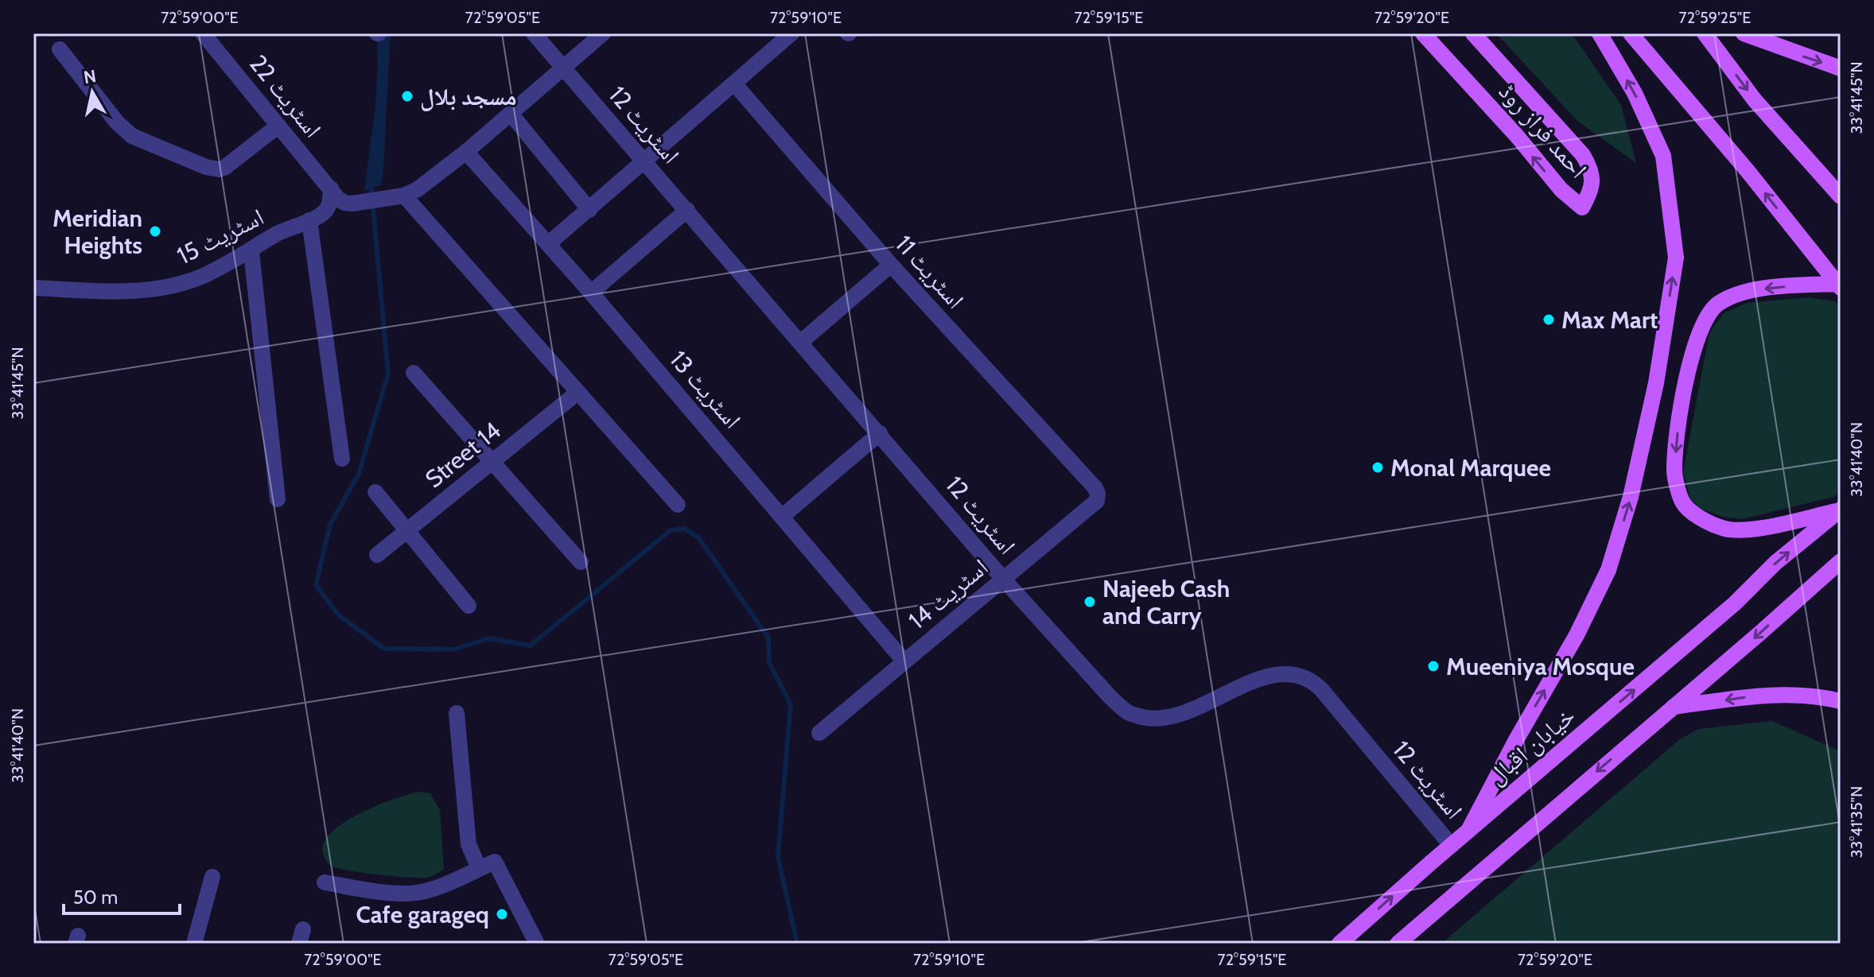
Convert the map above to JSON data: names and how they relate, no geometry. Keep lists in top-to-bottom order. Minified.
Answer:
{"streets":{"main road":["احمد فراز روڈ","خیابان اقبال"],"street":["اسٹریٹ 22","اسٹریٹ 12","اسٹریٹ 15","اسٹریٹ 11","اسٹریٹ 13","Street 14","اسٹریٹ 14"]},"crossings":[["اسٹریٹ 22","اسٹریٹ 15"],["اسٹریٹ 12","اسٹریٹ 14"],["اسٹریٹ 12","خیابان اقبال"],["اسٹریٹ 11","اسٹریٹ 14"],["اسٹریٹ 13","اسٹریٹ 14"]],"places":["مسجد بلال","Meridian Heights","Max Mart","Monal Marquee","Najeeb Cash and Carry","Mueeniya Mosque","Cafe garageq"],"scale_bar":"50 m","north":"top","coordinates":["72°59'00\"E","72°59'05\"E","72°59'10\"E","72°59'15\"E","72°59'20\"E","72°59'25\"E","33°41'45\"N","33°41'40\"N","33°41'35\"N"]}
